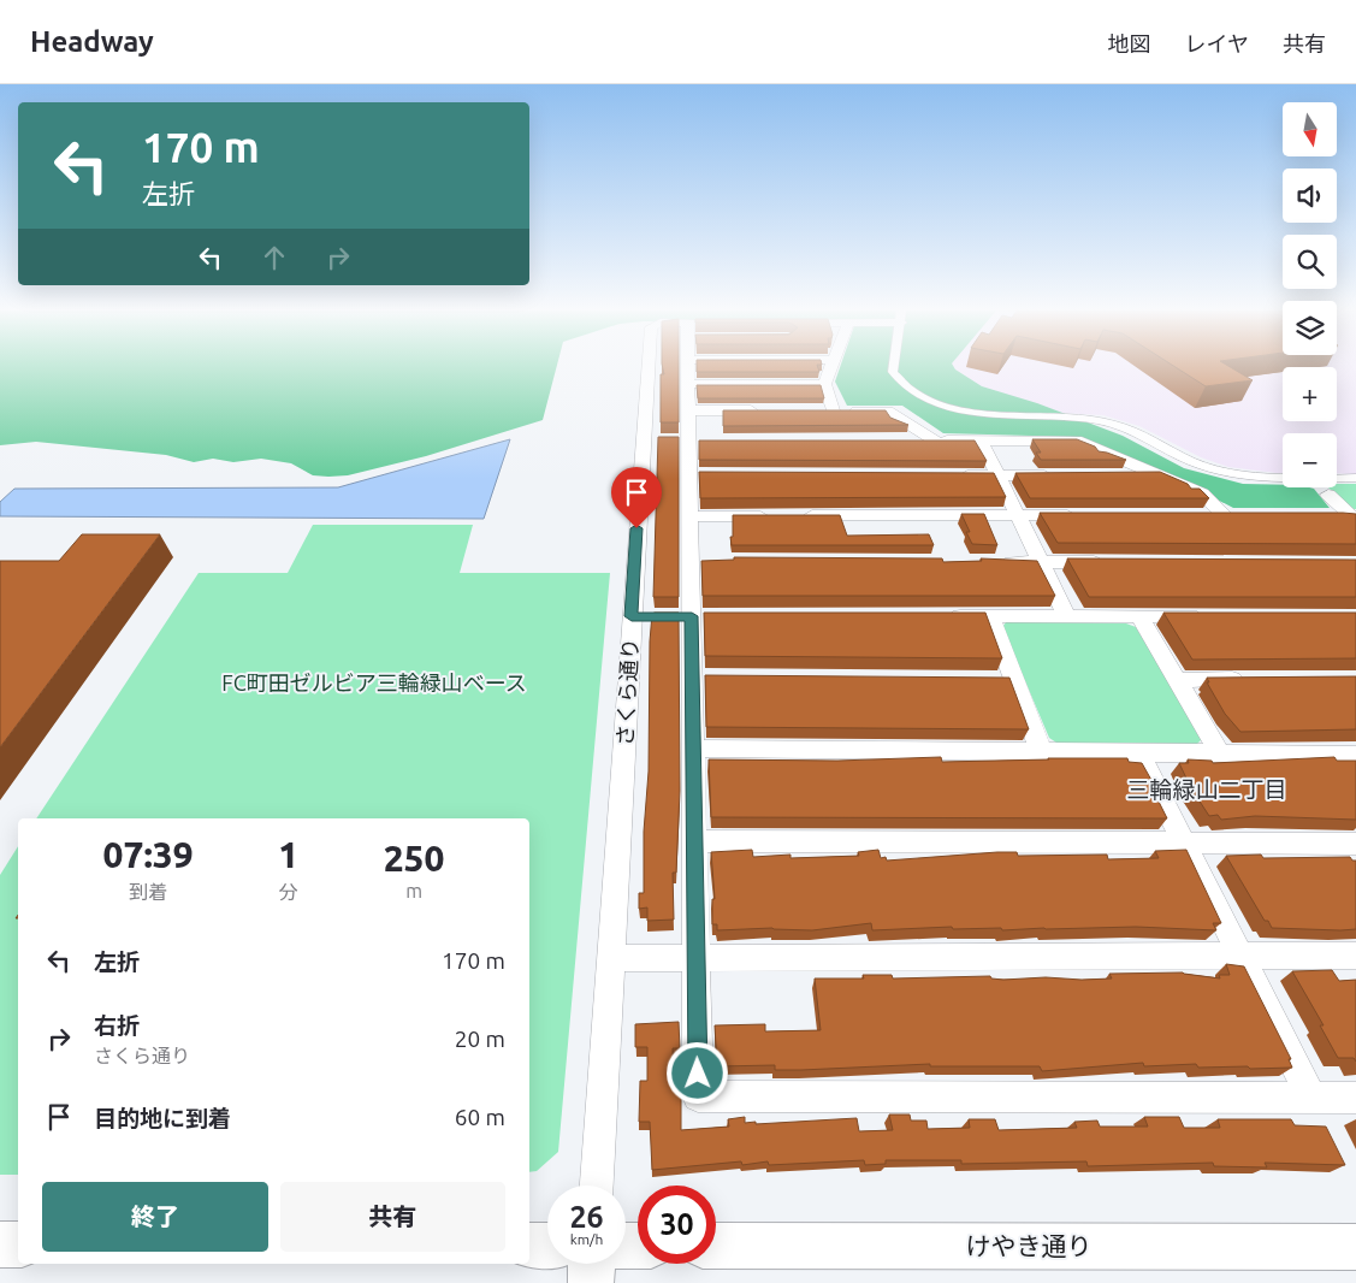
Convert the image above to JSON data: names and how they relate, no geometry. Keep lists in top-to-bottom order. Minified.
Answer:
{"streets":{"street":["さくら通り","けやき通り"]},"districts":["三輪緑山二丁目"],"parks":["FC町田ゼルビア三輪緑山ベース"],"north":"bottom","page":{"header":"Headway","nav":["地図","レイヤ","共有"],"map_buttons":["+","−"],"turn":["170 m","左折"],"eta":["07:39","到着","1","分","250","m"],"list":[{"name":"左折","value":"170 m"},{"name":"右折","note":"さくら通り","value":"20 m"},{"name":"目的地に到着","value":"60 m"}],"buttons":["終了","共有"],"speed":"26 km/h","limit":"30"}}
